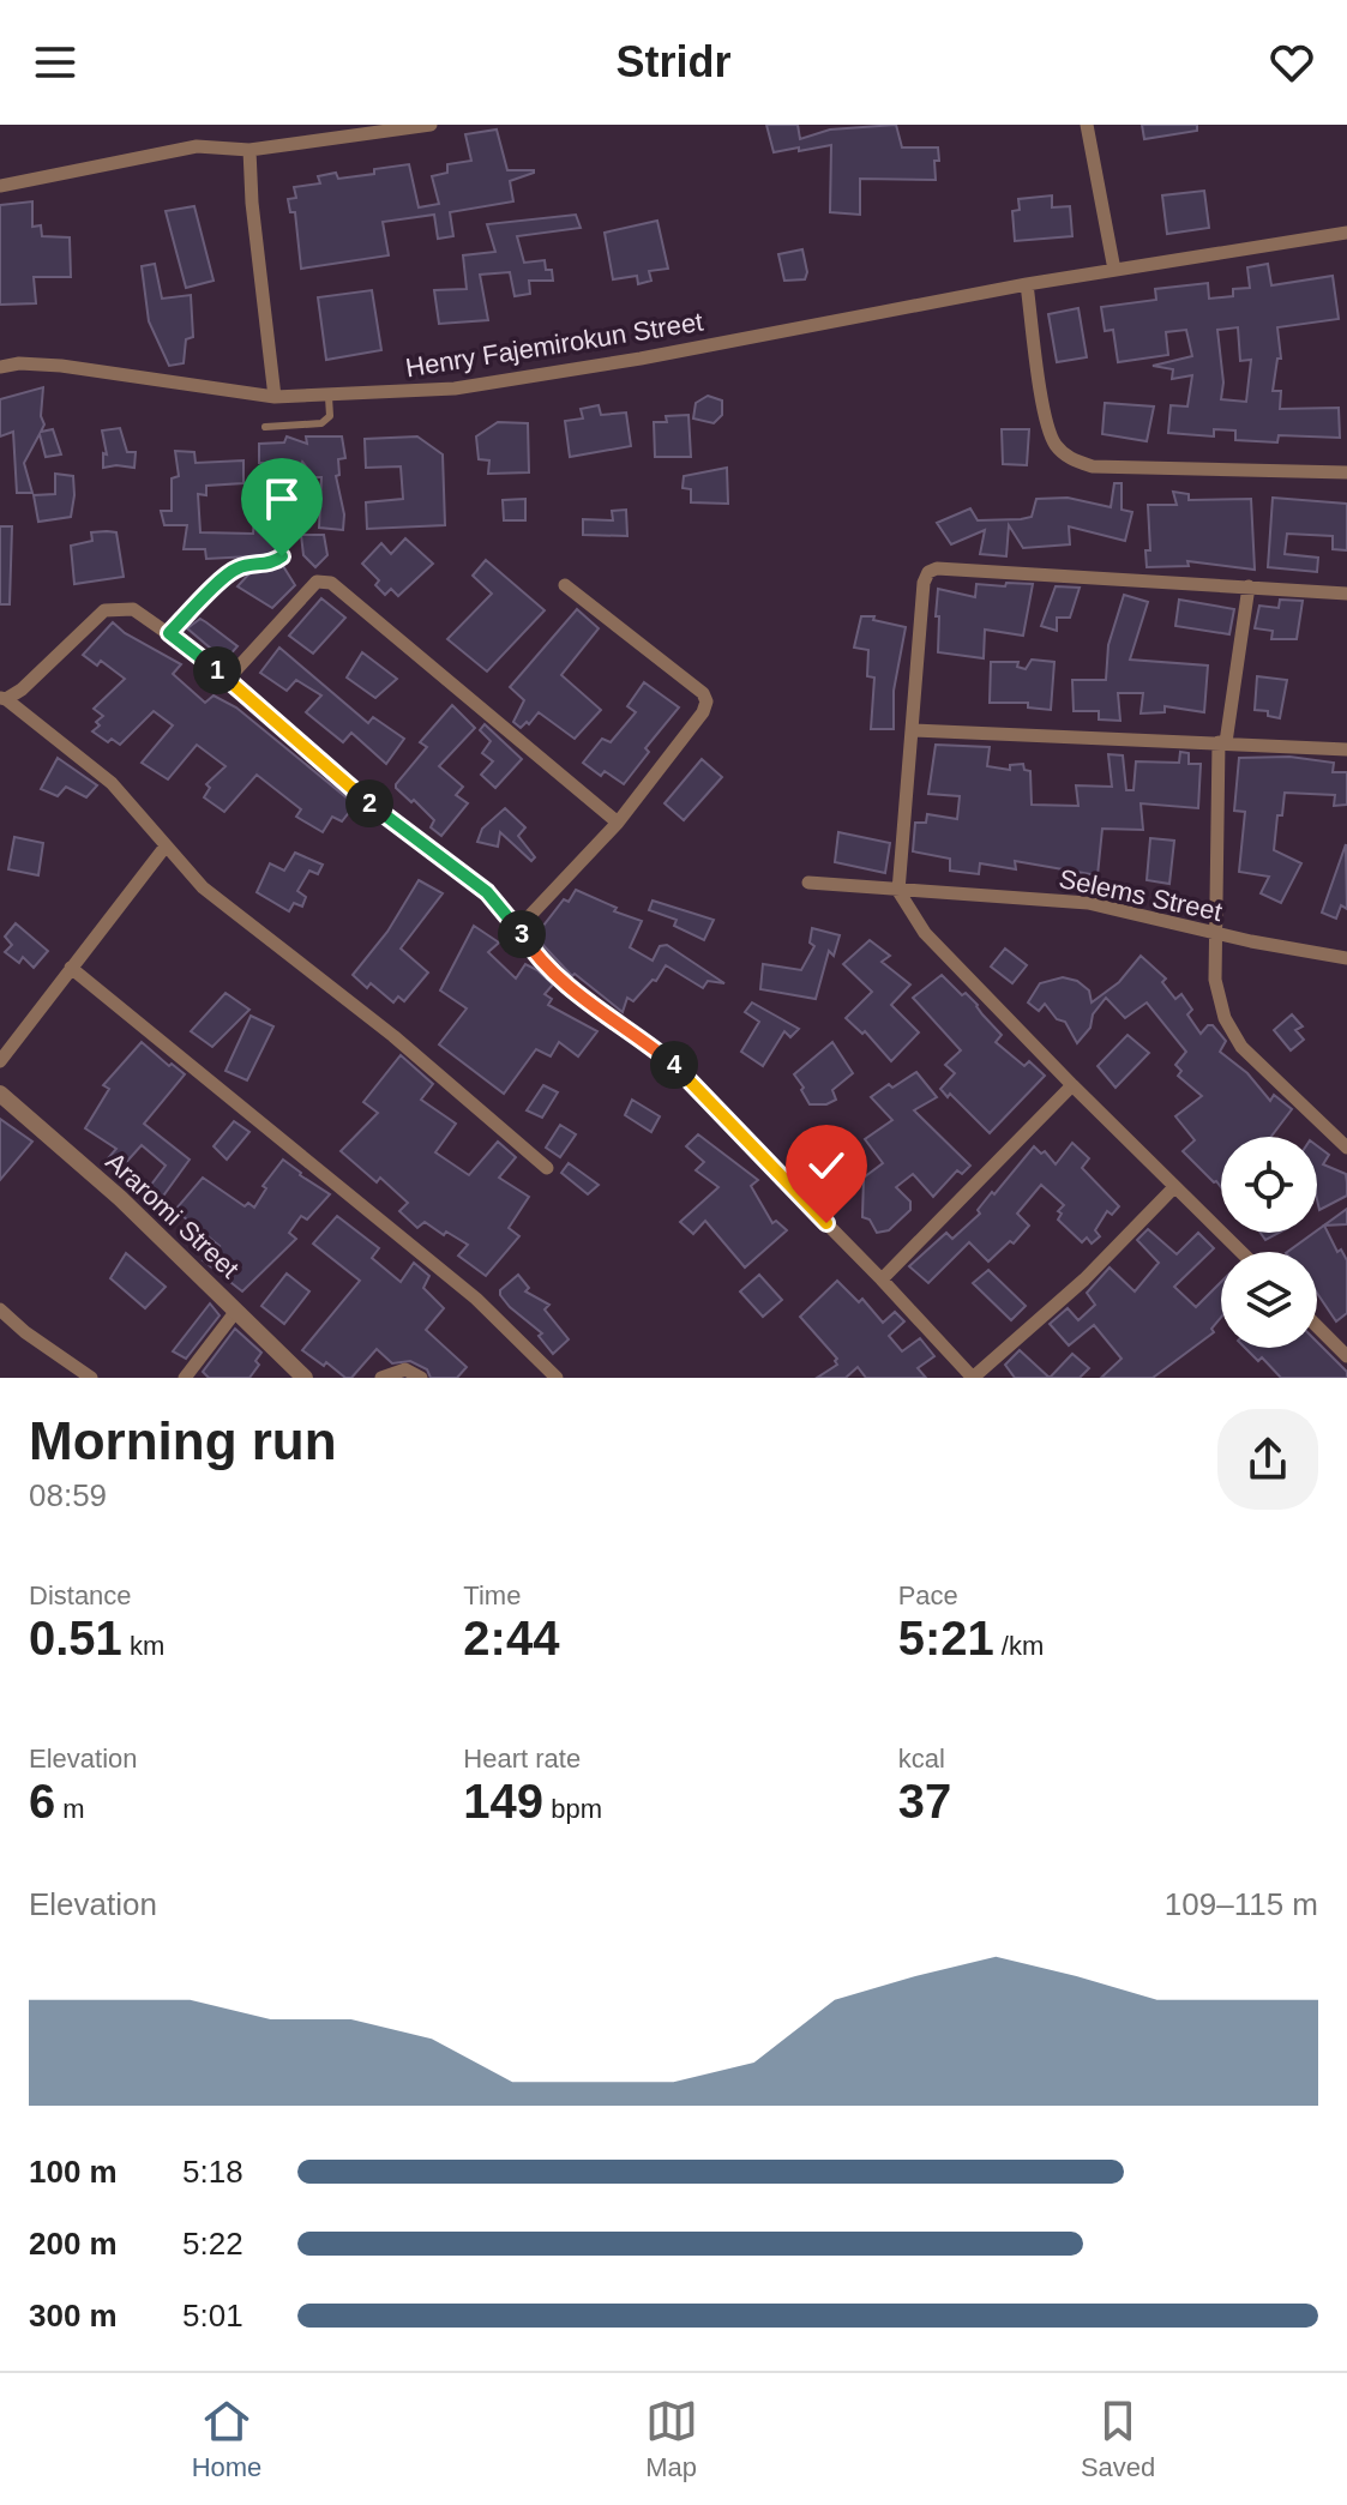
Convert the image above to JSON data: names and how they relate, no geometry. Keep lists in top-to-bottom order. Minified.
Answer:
{"streets":{"street":["Henry Fajemirokun Street","Selems Street","Araromi Street"]},"page":{"header":"Stridr","pins":["1","2","3","4"],"heading":["Morning run","08:59"],"stats":[["Distance","0.51 km"],["Time","2:44"],["Pace","5:21 /km"],["Elevation","6 m"],["Heart rate","149 bpm"],["kcal","37"]],"chart":["Elevation","109–115 m"],"list":[{"name":"100 m","note":"5:18"},{"name":"200 m","note":"5:22"},{"name":"300 m","note":"5:01"}],"tabs":["Home","Map","Saved"]}}
